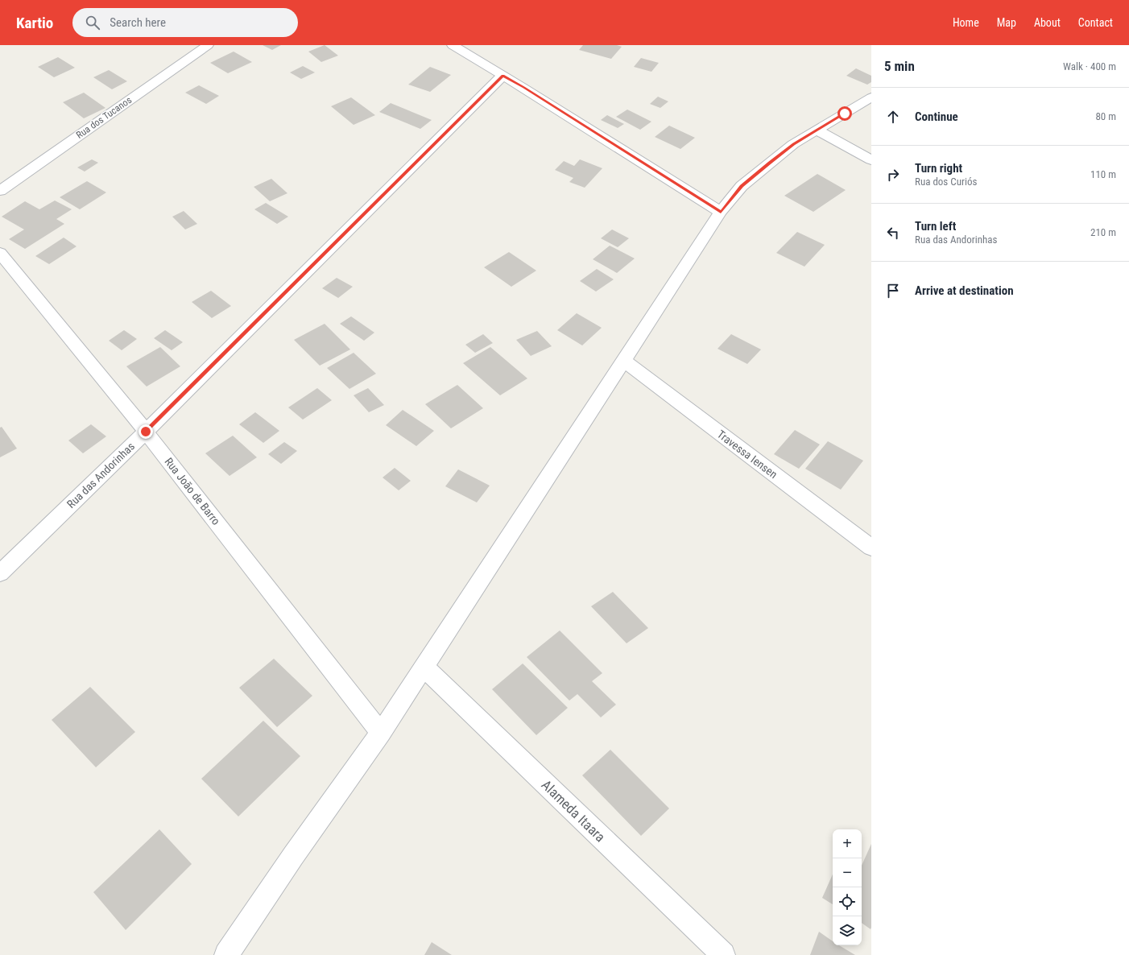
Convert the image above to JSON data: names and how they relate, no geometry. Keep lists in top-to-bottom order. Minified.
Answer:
{"streets":{"street":["Rua dos Tucanos","Travessa Iensen","Rua das Andorinhas","Rua João de Barro","Alameda Itaara"]},"crossings":[["Rua das Andorinhas","Rua João de Barro"]],"page":{"header":"Kartio","search":"Search here","nav":["Home","Map","About","Contact"],"heading":["5 min","Walk · 400 m"],"list":[["Continue","80 m"],["Turn right","Rua dos Curiós","110 m"],["Turn left","Rua das Andorinhas","210 m"],"Arrive at destination"],"map_buttons":["+","−"]}}
